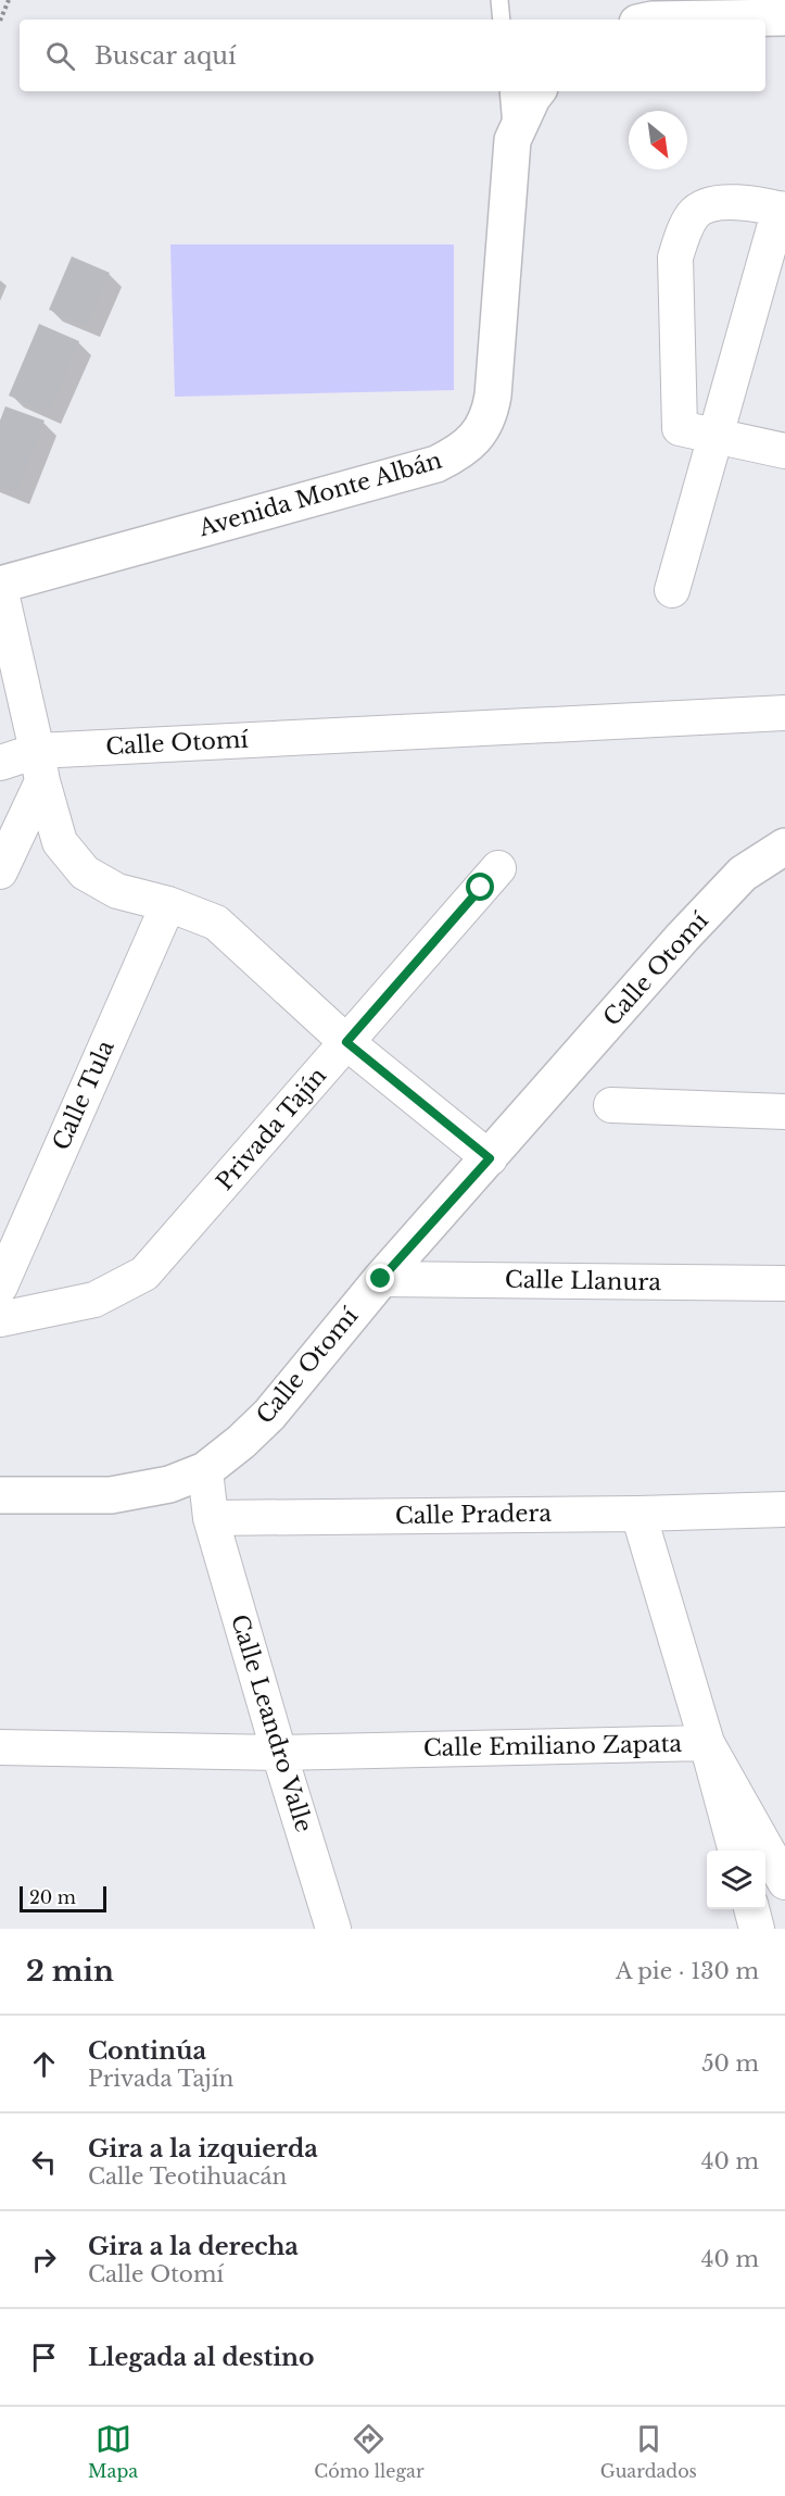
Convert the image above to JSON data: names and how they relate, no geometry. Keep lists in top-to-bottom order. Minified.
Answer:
{"streets":{"street":["Avenida Monte Albán","Calle Otomí","Calle Tula","Privada Tajín","Calle Llanura","Calle Pradera","Calle Leandro Valle","Calle Emiliano Zapata"]},"crossings":[["Calle Otomí","Calle Llanura"],["Calle Pradera","Calle Leandro Valle"],["Calle Leandro Valle","Calle Emiliano Zapata"]],"scale_bar":"20 m","north":"bottom right","page":{"search":"Buscar aquí","scale":"20 m","heading":["2 min","A pie · 130 m"],"list":[["Continúa","Privada Tajín","50 m"],["Gira a la izquierda","Calle Teotihuacán","40 m"],["Gira a la derecha","Calle Otomí","40 m"],"Llegada al destino"],"nav":["Mapa","Cómo llegar","Guardados"]}}
